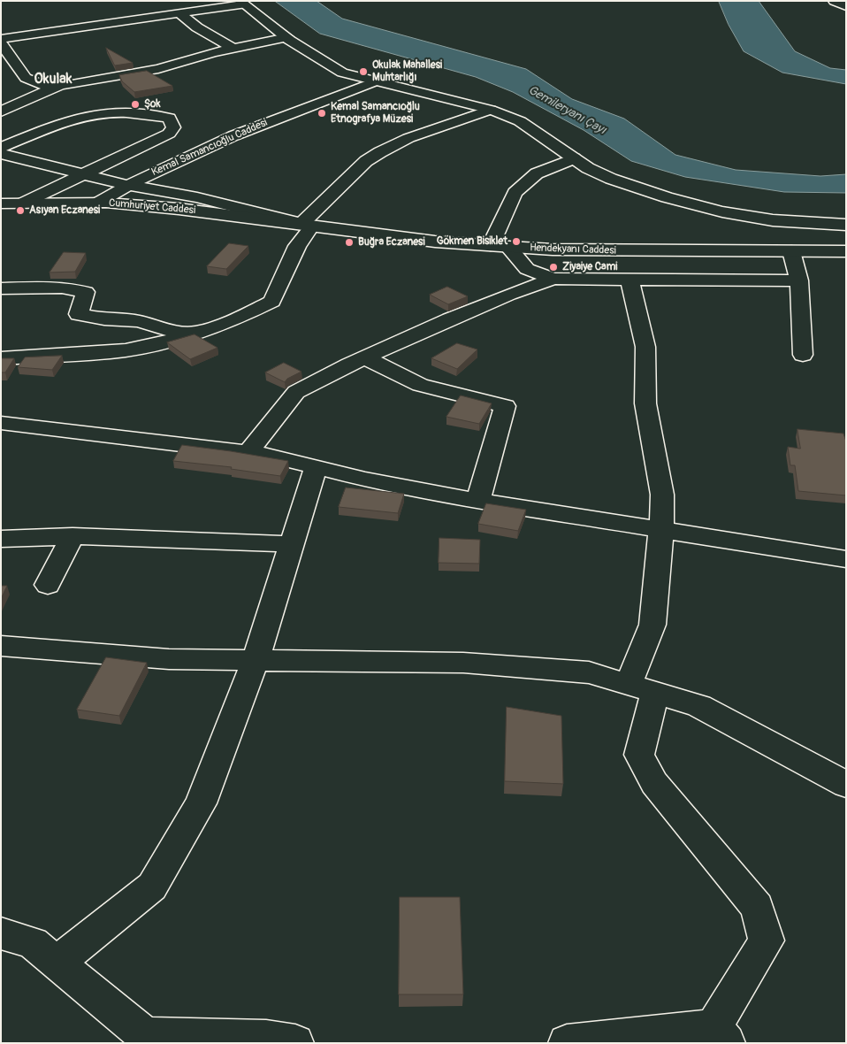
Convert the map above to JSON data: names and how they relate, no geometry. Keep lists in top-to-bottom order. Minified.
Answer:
{"streets":{"main road":["Kemal Samancıoğlu Caddesi","Cumhuriyet Caddesi","Hendekyanı Caddesi"]},"crossings":[["Kemal Samancıoğlu Caddesi","Cumhuriyet Caddesi"],["Cumhuriyet Caddesi","Hendekyanı Caddesi"]],"districts":["Okulak"],"water":["Gemileryanı Çayı"],"places":["Okulak Mahallesi Muhtarlığı","Şok","Kemal Samancıoğlu Etnografya Müzesi","Asıyan Eczanesi","Gökmen Bisiklet","Buğra Eczanesi","Ziyaiye Cami"]}
